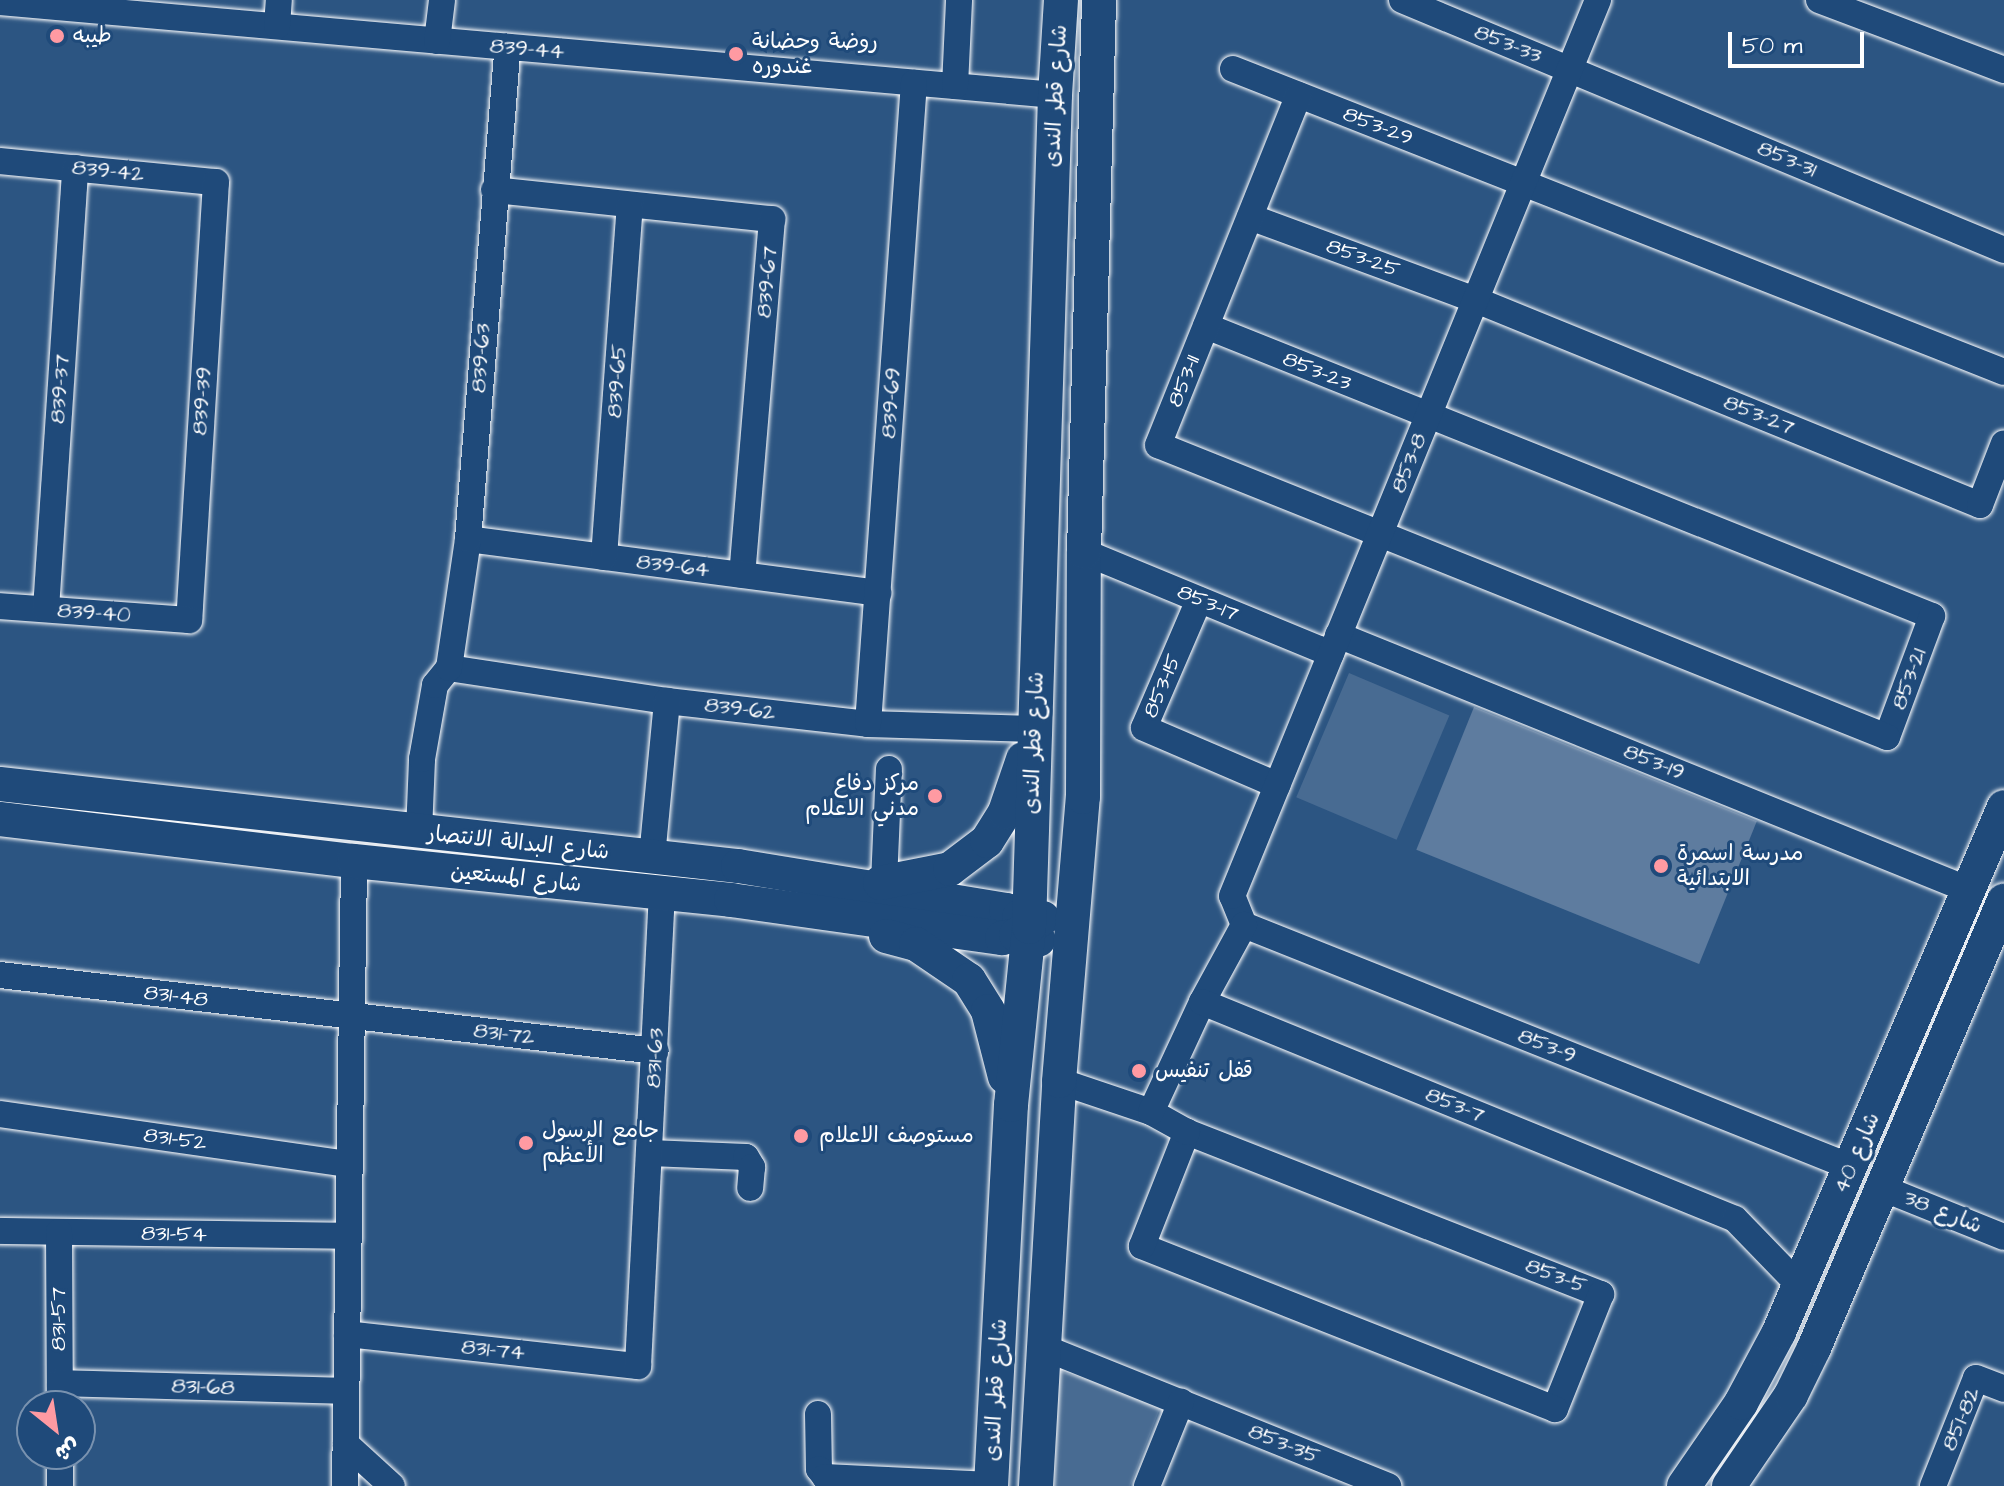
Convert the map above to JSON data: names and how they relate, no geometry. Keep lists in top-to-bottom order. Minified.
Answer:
{"streets":{"main road":["شارع قطر الندى","شارع البدالة الانتصار","شارع المستعين","شارع 40"],"street":["853-33","839-44","853-29","853-31","839-42","853-25","839-67","839-63","853-23","839-65","853-11","839-37","839-39","839-69","853-27","853-8","839-64","853-17","839-40","853-21","853-15","839-62","853-19","831-48","831-72","853-9","831-63","853-7","831-52","شارع 38","831-54","853-5","831-57","831-74","831-68","851-82","853-35"]},"crossings":[["853-33","853-31"],["853-33","853-8"],["839-44","شارع قطر الندى"],["839-44","839-63"],["839-44","839-69"],["شارع قطر الندى","853-17"],["شارع قطر الندى","839-62"],["شارع قطر الندى","شارع البدالة الانتصار"],["شارع قطر الندى","شارع المستعين"],["شارع قطر الندى","853-35"],["853-29","853-11"],["853-29","853-8"],["853-31","853-8"],["839-42","839-37"],["839-42","839-39"],["853-25","853-11"],["853-25","853-27"],["853-25","853-8"],["839-67","839-63"],["839-67","839-65"],["839-67","839-64"],["839-63","839-64"],["839-63","839-62"],["839-63","شارع البدالة الانتصار"],["853-23","853-11"],["853-23","853-8"],["853-23","853-21"],["839-65","839-64"],["853-11","853-8"],["853-11","853-21"],["839-37","839-40"],["839-39","839-40"],["839-69","839-64"],["839-69","839-62"],["853-27","853-8"],["853-8","853-17"],["853-8","853-21"],["853-8","853-15"],["853-8","853-19"],["853-8","853-9"],["853-17","853-15"],["853-17","853-19"],["853-19","شارع 40"],["شارع البدالة الانتصار","شارع المستعين"],["شارع المستعين","831-63"],["831-48","831-72"],["831-72","831-63"],["853-9","شارع 40"],["831-63","831-74"],["853-7","شارع 40"],["شارع 40","شارع 38"],["831-54","831-57"]],"places":["طيبه","روضة وحضانة غندوره","مركز دفاع مدني الاعلام","مدرسة اسمرة الابتدائية","قفل تنفيس","مستوصف الاعلام","جامع الرسول الأعظم"],"scale_bar":"50 m","north":"bottom right"}
